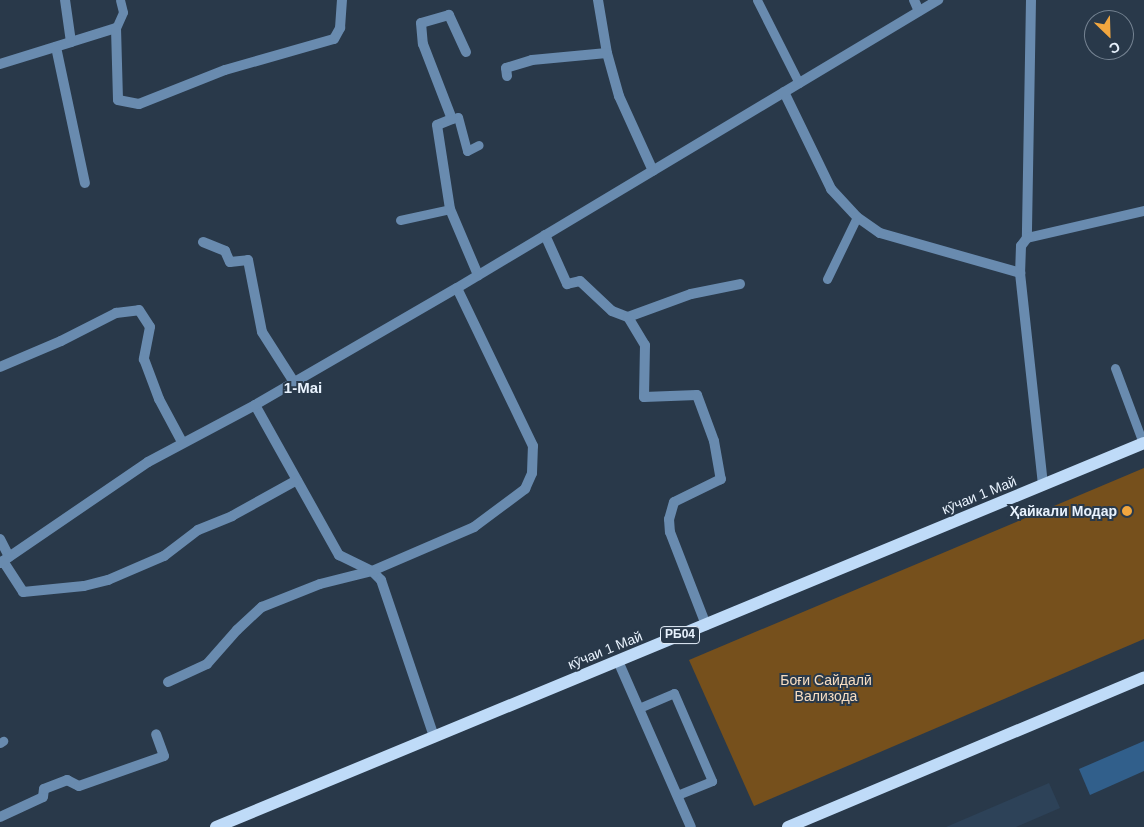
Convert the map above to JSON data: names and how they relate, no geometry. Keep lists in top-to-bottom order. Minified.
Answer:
{"streets":{"main road":["кӯчаи 1 Май","РБ04"]},"districts":["1-Mai"],"parks":["Боғи Сайдалӣ Вализода"],"places":["Ҳайкали Модар"],"north":"bottom right"}
